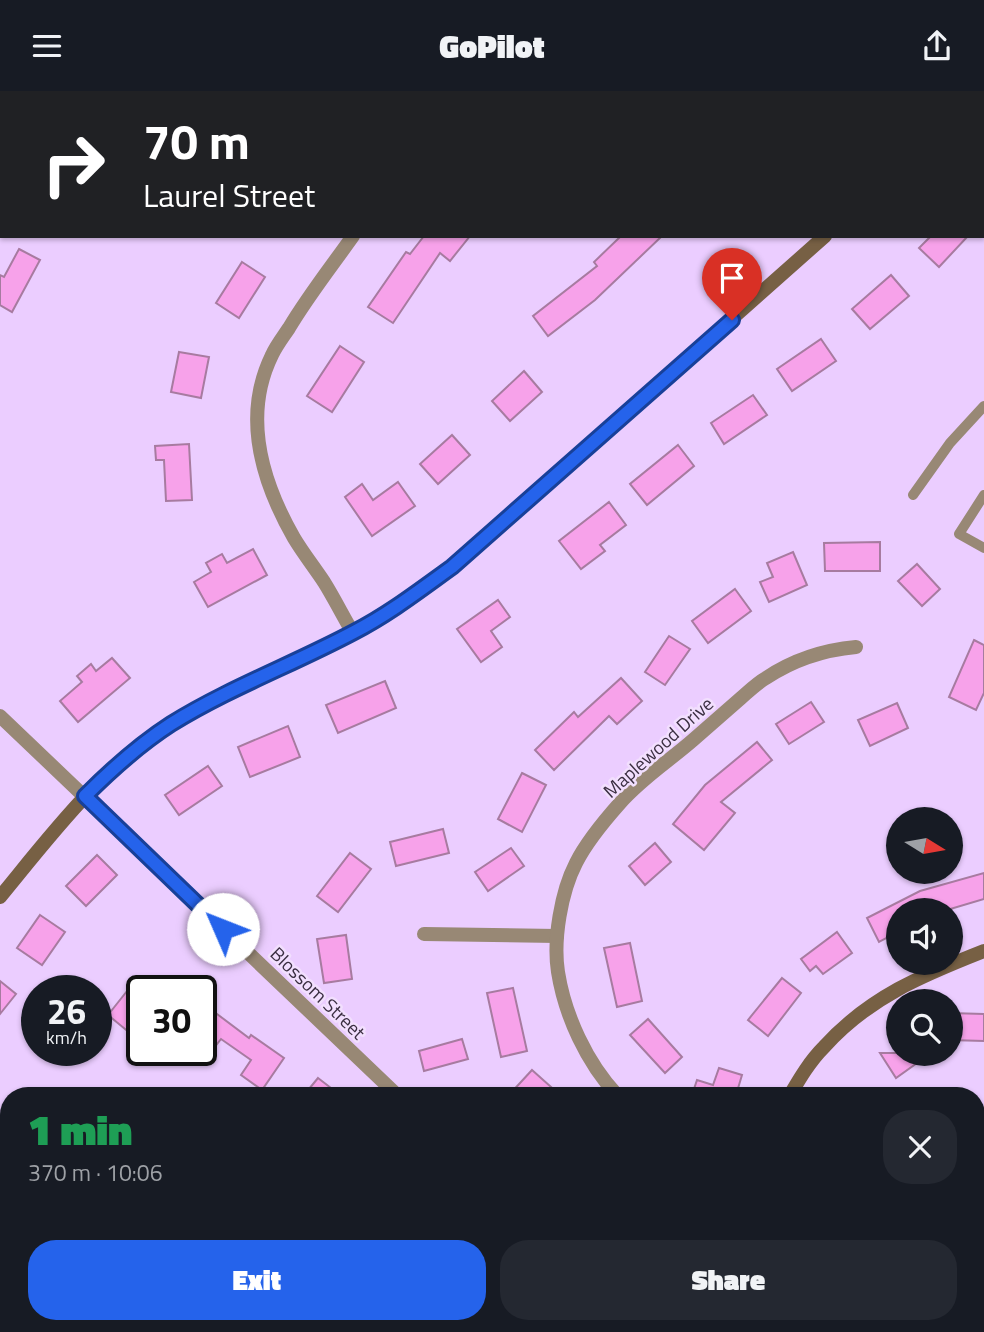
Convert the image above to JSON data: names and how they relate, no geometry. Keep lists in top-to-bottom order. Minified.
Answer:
{"streets":{"street":["Maplewood Drive","Blossom Street"]},"north":"right","page":{"header":"GoPilot","turn":["70 m","Laurel Street"],"speed":"26 km/h","limit":"30","heading":["1 min","370 m · 10:06"],"buttons":["Exit","Share"]}}
